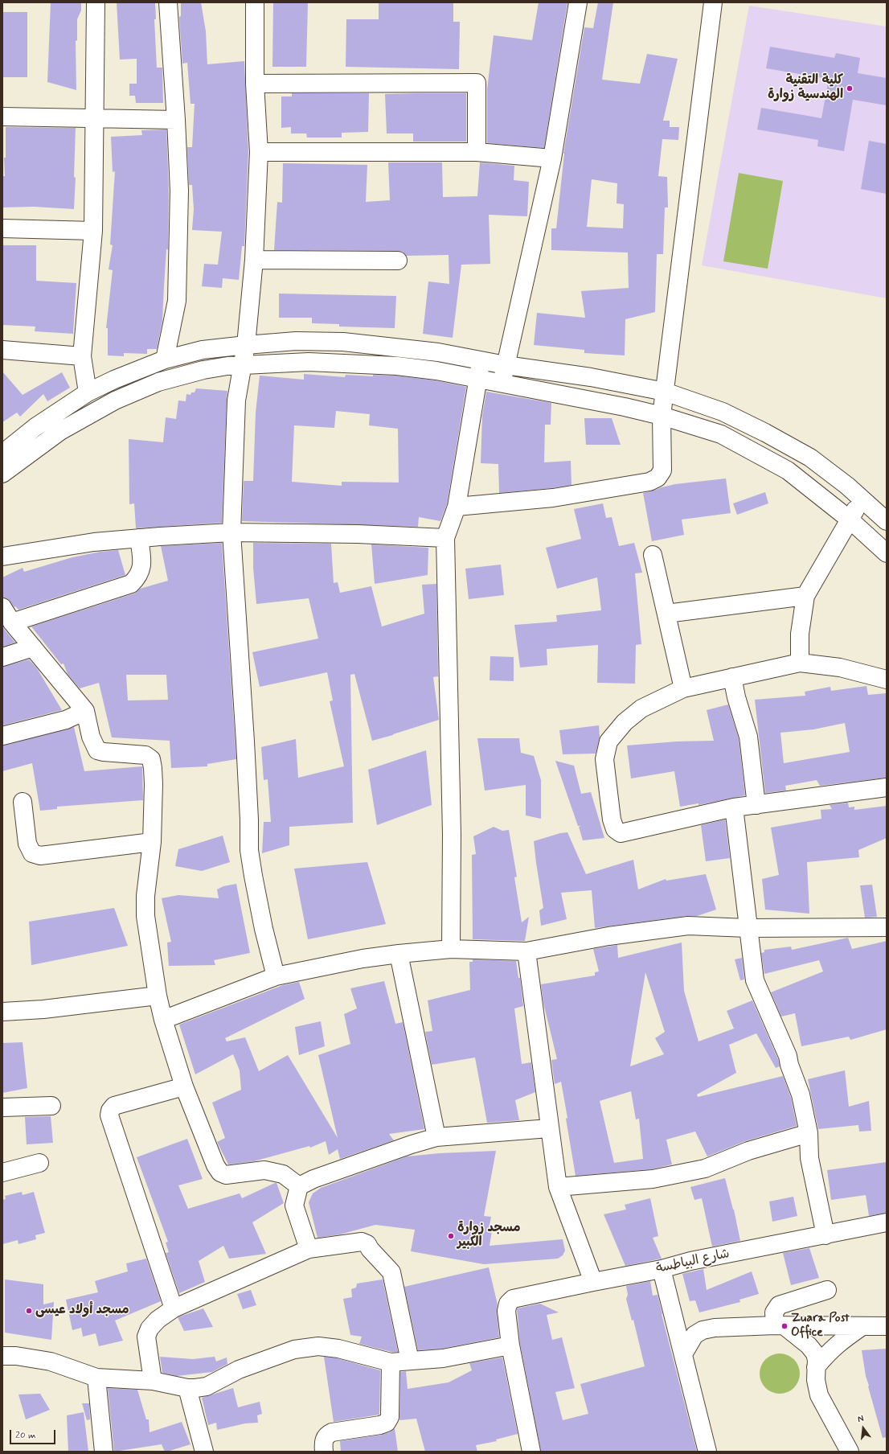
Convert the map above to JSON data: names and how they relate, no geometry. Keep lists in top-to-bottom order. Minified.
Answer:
{"streets":{"street":["شارع البياطسة"]},"places":["كلية التقنية الهندسية زوارة","مسجد زوارة الكبير","مسجد أولاد عيسى","Zuara Post Office"],"scale_bar":"20 m","north":"top"}
